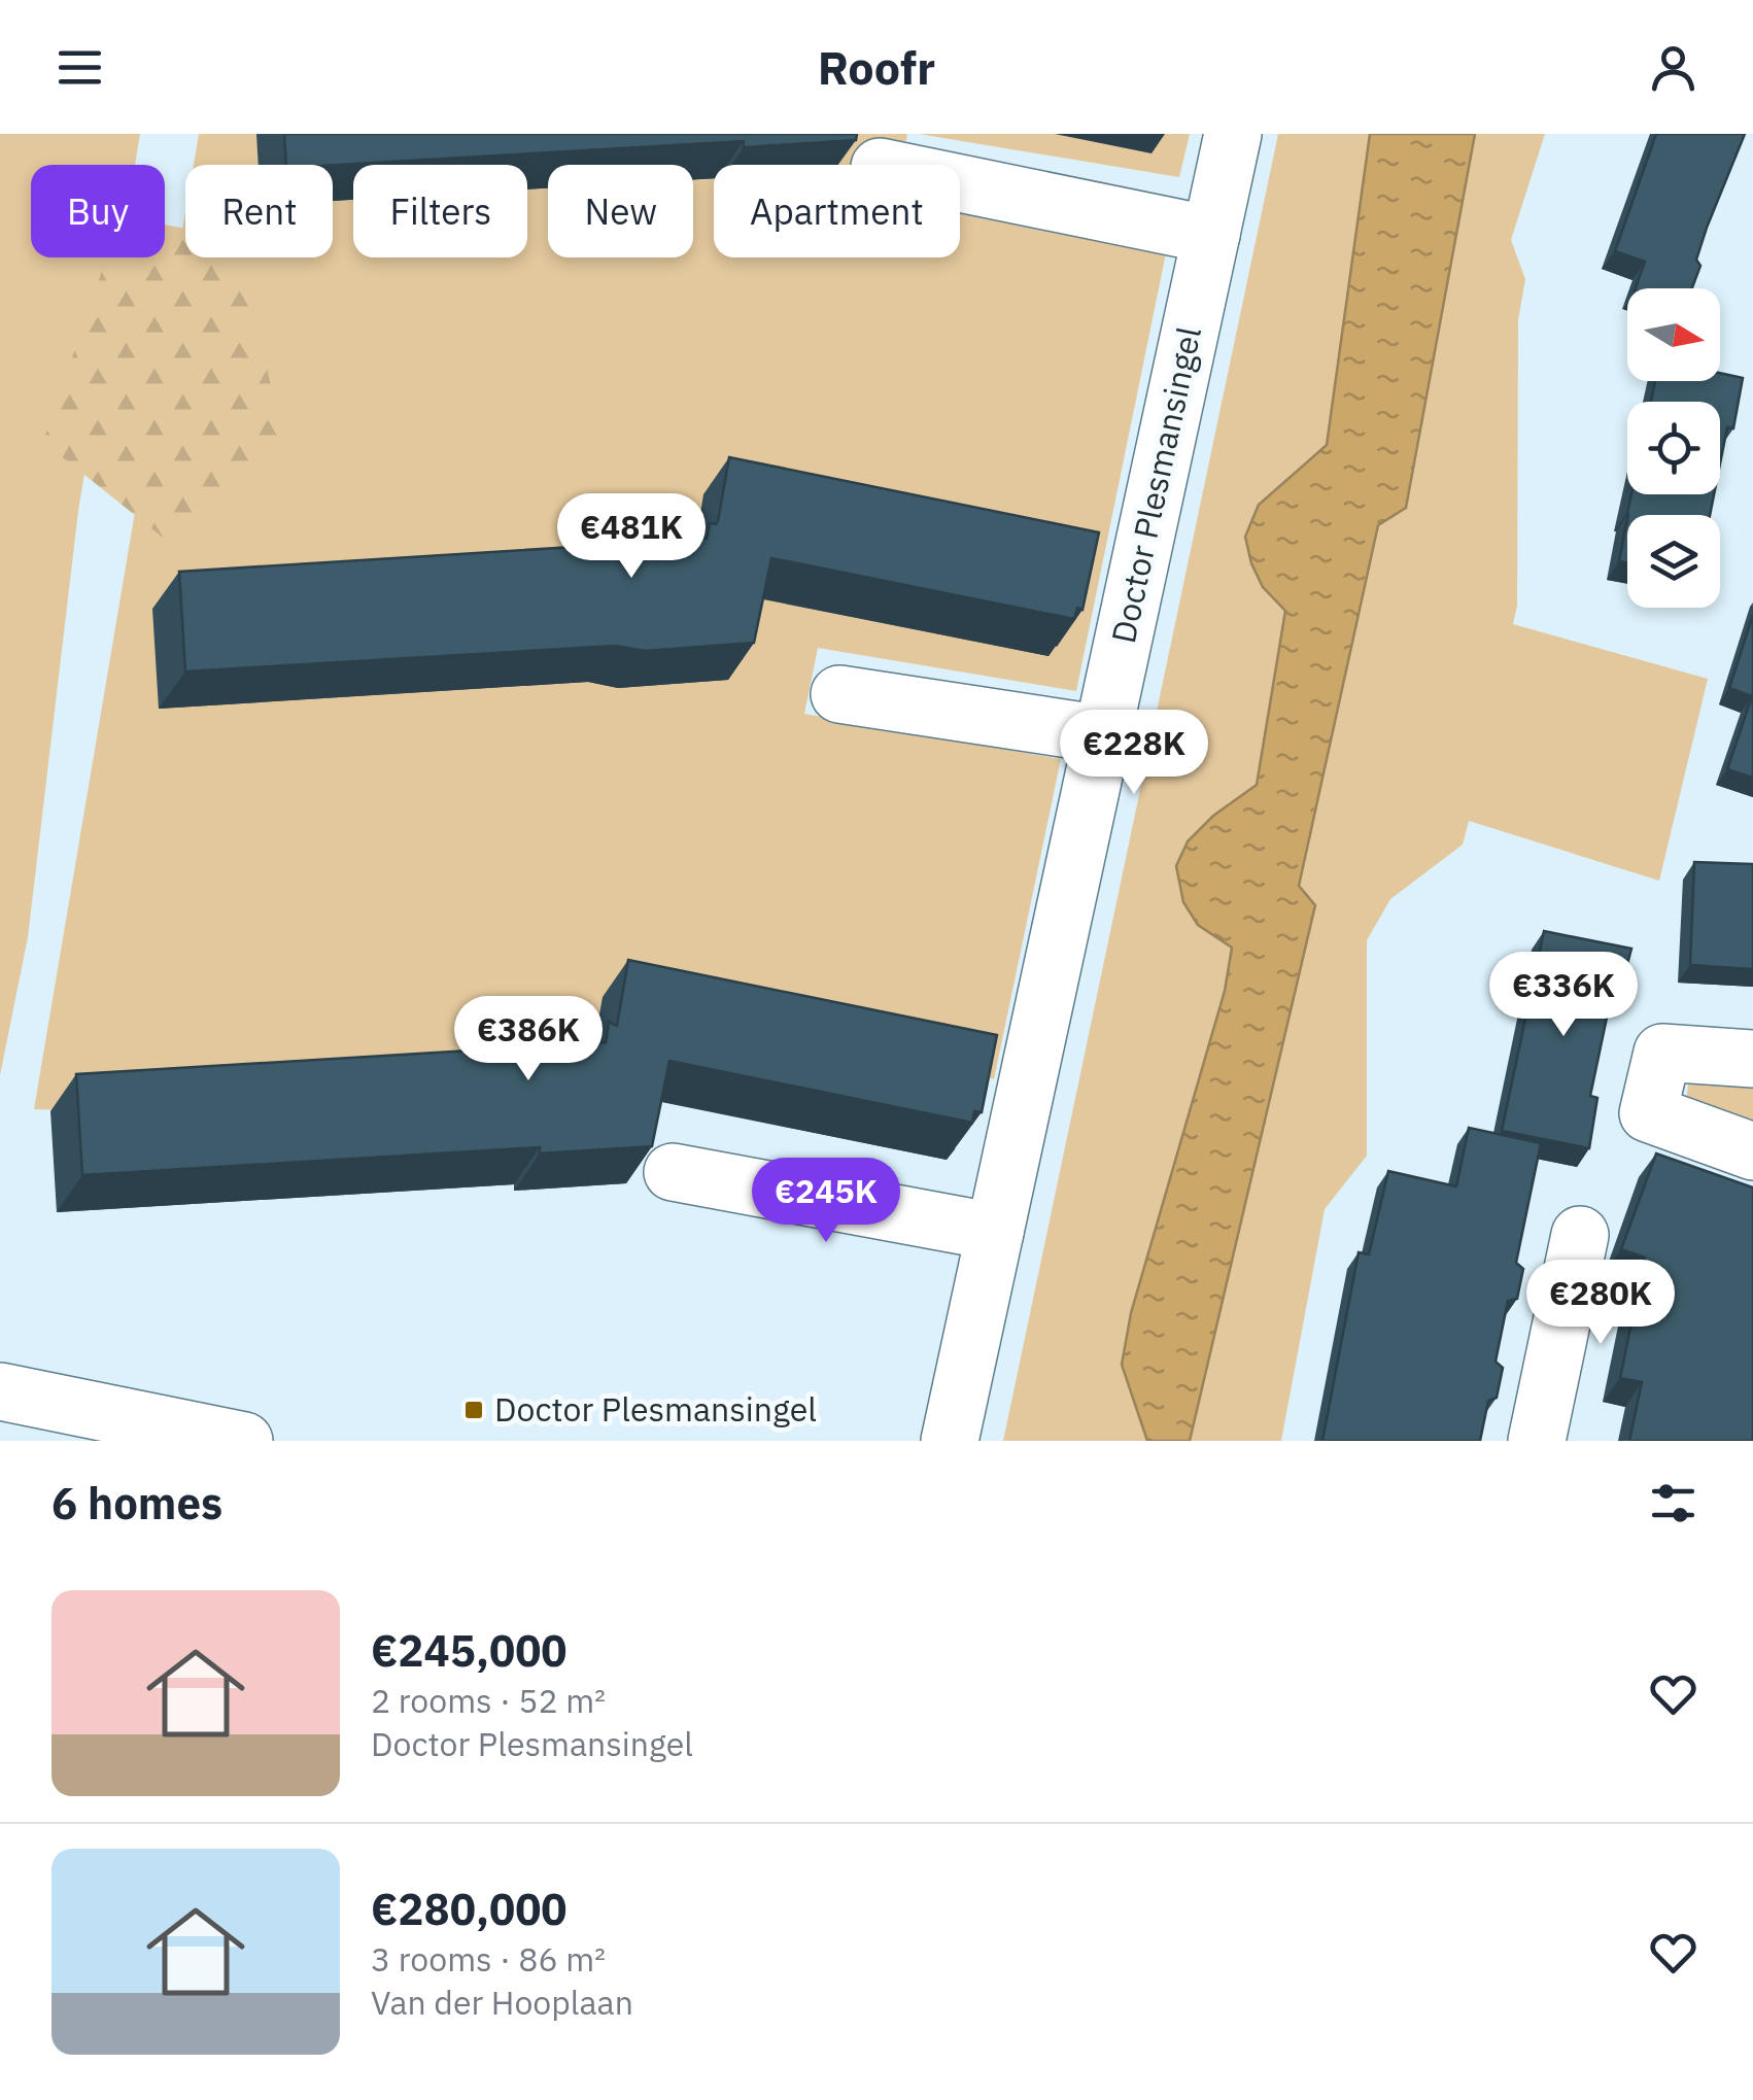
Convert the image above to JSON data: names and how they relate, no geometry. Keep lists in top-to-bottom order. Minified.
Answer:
{"streets":{"street":["Doctor Plesmansingel"]},"places":{"transit":["Doctor Plesmansingel"]},"north":"right","page":{"header":"Roofr","chip":["Buy","Rent","Filters","New","Apartment"],"price":["€481K","€228K","€336K","€386K","€245K","€280K"],"heading":"6 homes","list":[{"name":"€245,000","note":"2 rooms · 52 m² · Doctor Plesmansingel"},{"name":"€280,000","note":"3 rooms · 86 m² · Van der Hooplaan"}]}}
